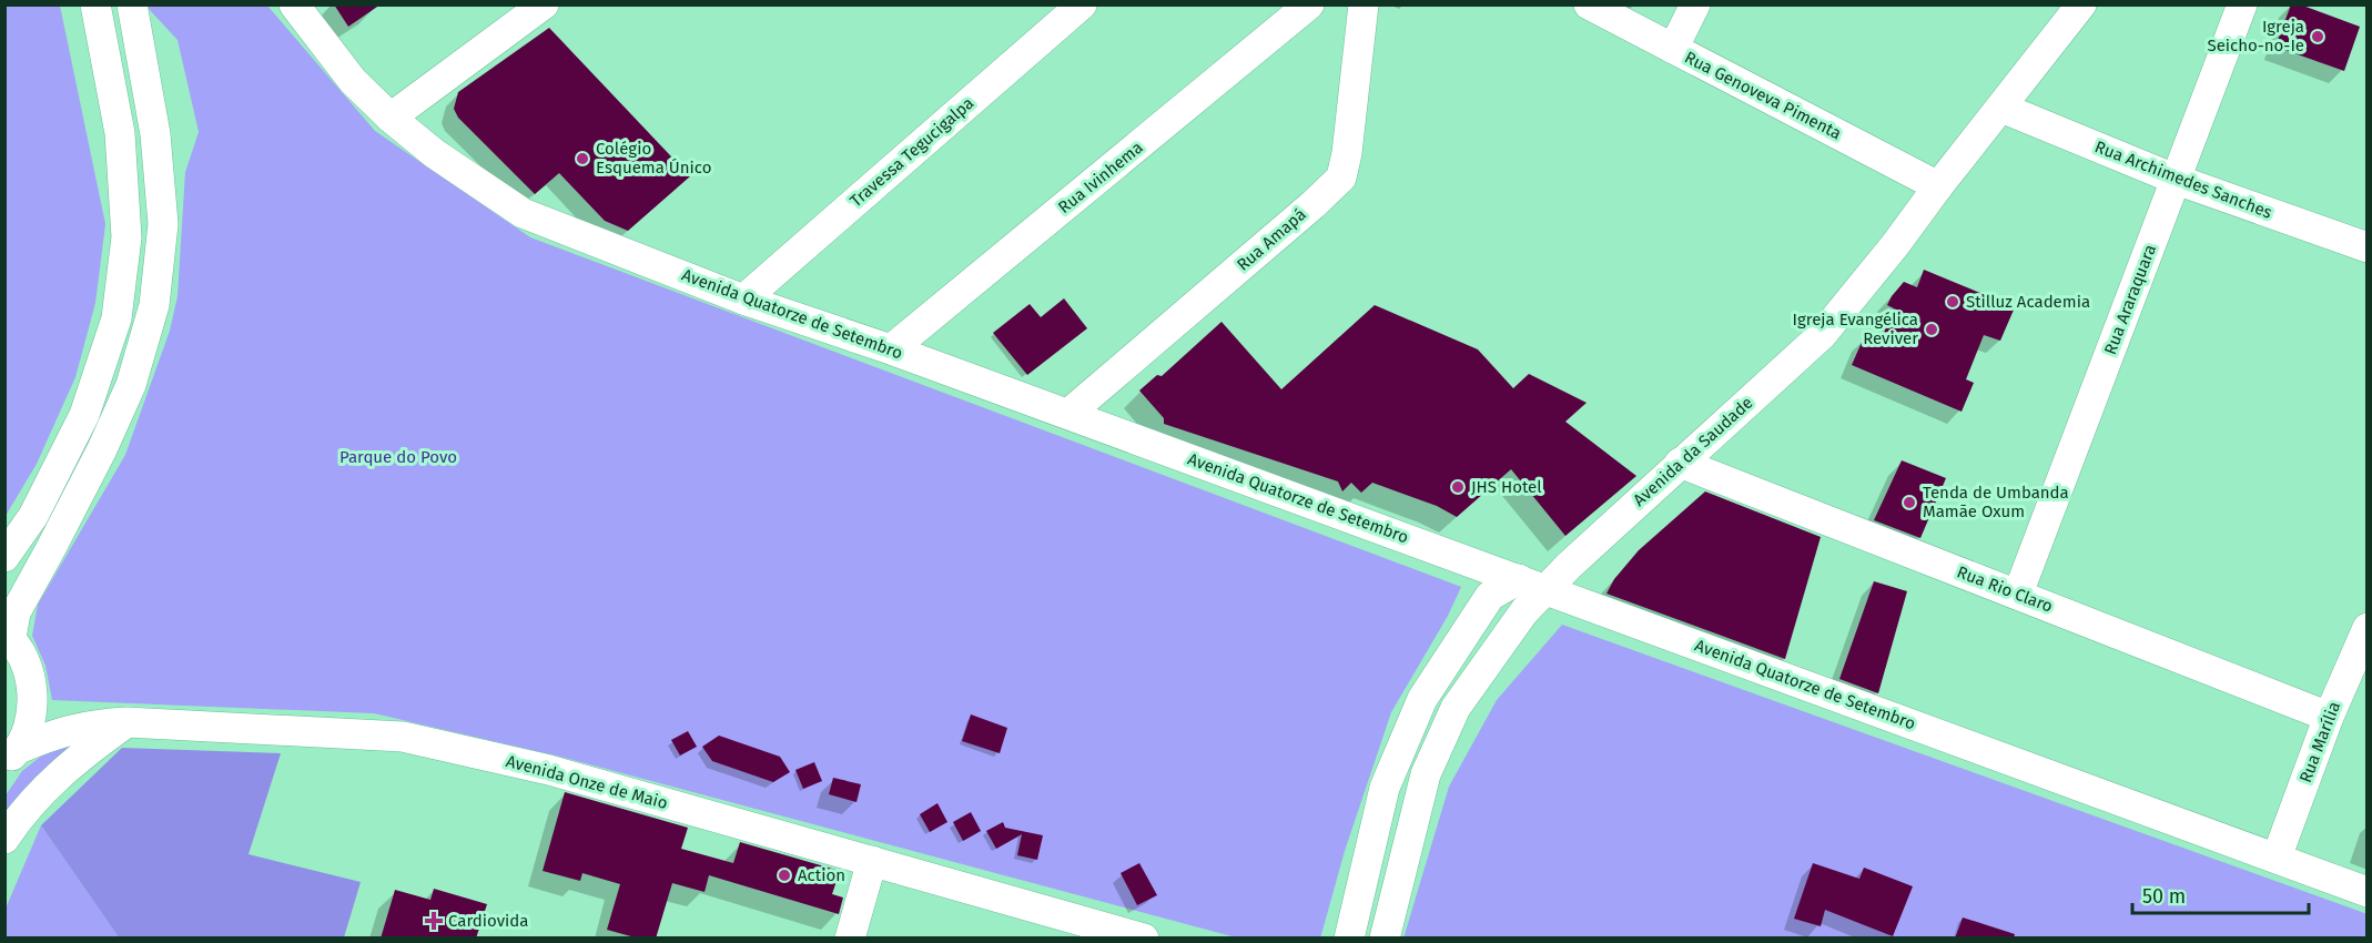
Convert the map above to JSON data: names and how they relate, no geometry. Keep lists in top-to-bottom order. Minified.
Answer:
{"streets":{"street":["Rua Genoveva Pimenta","Travessa Tegucigalpa","Rua Ivinhema","Rua Archimedes Sanches","Rua Amapá","Rua Araraquara","Avenida Quatorze de Setembro","Avenida da Saudade","Rua Rio Claro","Rua Marília","Avenida Onze de Maio"]},"crossings":[["Rua Genoveva Pimenta","Avenida da Saudade"],["Travessa Tegucigalpa","Avenida Quatorze de Setembro"],["Rua Ivinhema","Avenida Quatorze de Setembro"],["Rua Archimedes Sanches","Rua Araraquara"],["Rua Archimedes Sanches","Avenida da Saudade"],["Rua Amapá","Avenida Quatorze de Setembro"],["Rua Araraquara","Rua Rio Claro"],["Avenida Quatorze de Setembro","Avenida da Saudade"],["Avenida Quatorze de Setembro","Rua Marília"],["Avenida da Saudade","Rua Rio Claro"],["Rua Rio Claro","Rua Marília"]],"parks":["Parque do Povo"],"places":{"other":["Igreja Seicho-no-Ie","Colégio Esquema Único","Stilluz Academia","Igreja Evangélica Reviver","JHS Hotel","Tenda de Umbanda Mamãe Oxum","Action"],"health":["Cardiovida"]},"scale_bar":"50 m"}
